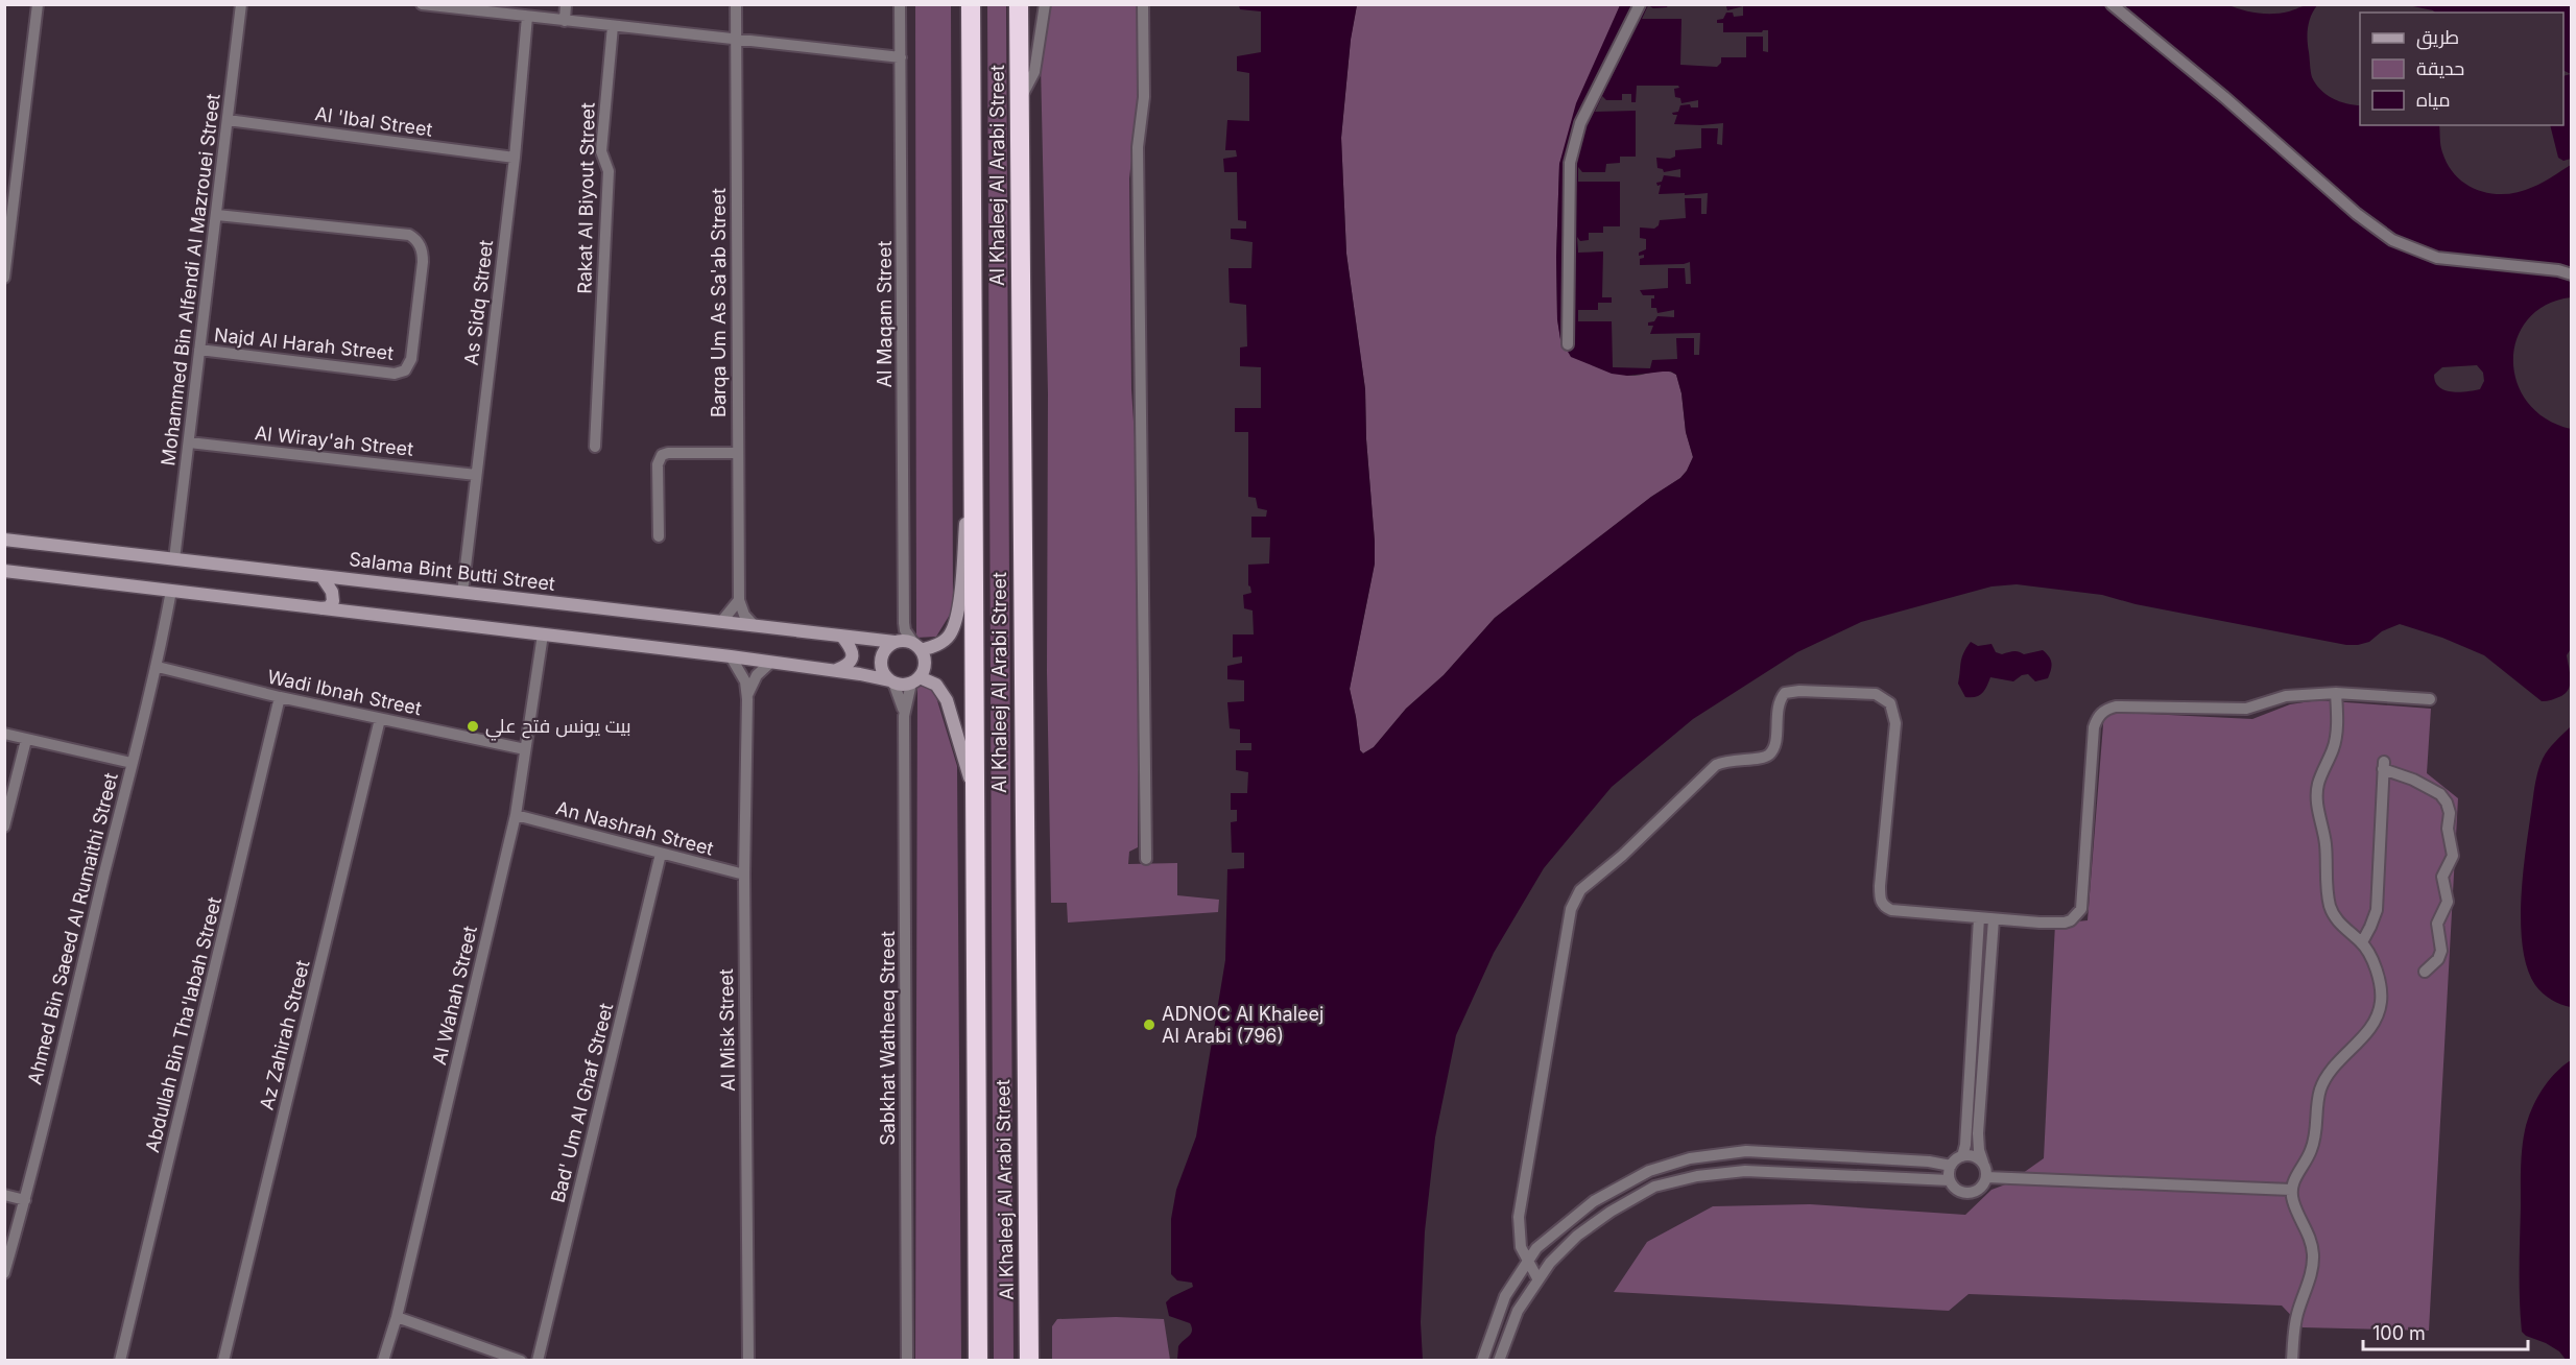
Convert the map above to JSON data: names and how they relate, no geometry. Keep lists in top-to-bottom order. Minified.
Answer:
{"streets":{"highway":["Al Khaleej Al Arabi Street"],"main road":["Salama Bint Butti Street"],"street":["Al 'Ibal Street","Rakat Al Biyout Street","Mohammed Bin Alfendi Al Mazrouei Street","As Sidq Street","Barqa Um As Sa'ab Street","Al Maqam Street","Najd Al Harah Street","Al Wiray'ah Street","Wadi Ibnah Street","An Nashrah Street","Ahmed Bin Saeed Al Rumaithi Street","Al Wahah Street","Abdullah Bin Tha'labah Street","Al Misk Street","Az Zahirah Street","Sabkhat Watheeq Street","Bad' Um Al Ghaf Street"]},"crossings":[["Al 'Ibal Street","Mohammed Bin Alfendi Al Mazrouei Street"],["Al 'Ibal Street","As Sidq Street"],["Mohammed Bin Alfendi Al Mazrouei Street","Najd Al Harah Street"],["Mohammed Bin Alfendi Al Mazrouei Street","Al Wiray'ah Street"],["Mohammed Bin Alfendi Al Mazrouei Street","Salama Bint Butti Street"],["As Sidq Street","Al Wiray'ah Street"],["As Sidq Street","Salama Bint Butti Street"],["Al Maqam Street","Salama Bint Butti Street"],["Al Maqam Street","Sabkhat Watheeq Street"],["Salama Bint Butti Street","Sabkhat Watheeq Street"],["Wadi Ibnah Street","Ahmed Bin Saeed Al Rumaithi Street"],["Wadi Ibnah Street","Al Wahah Street"],["Wadi Ibnah Street","Abdullah Bin Tha'labah Street"],["Wadi Ibnah Street","Az Zahirah Street"],["An Nashrah Street","Al Wahah Street"],["An Nashrah Street","Al Misk Street"],["An Nashrah Street","Bad' Um Al Ghaf Street"]],"places":["بيت يونس فتح علي","ADNOC Al Khaleej Al Arabi (796)"],"legend":["طريق","حديقة","مياه"],"scale_bar":"100 m"}
